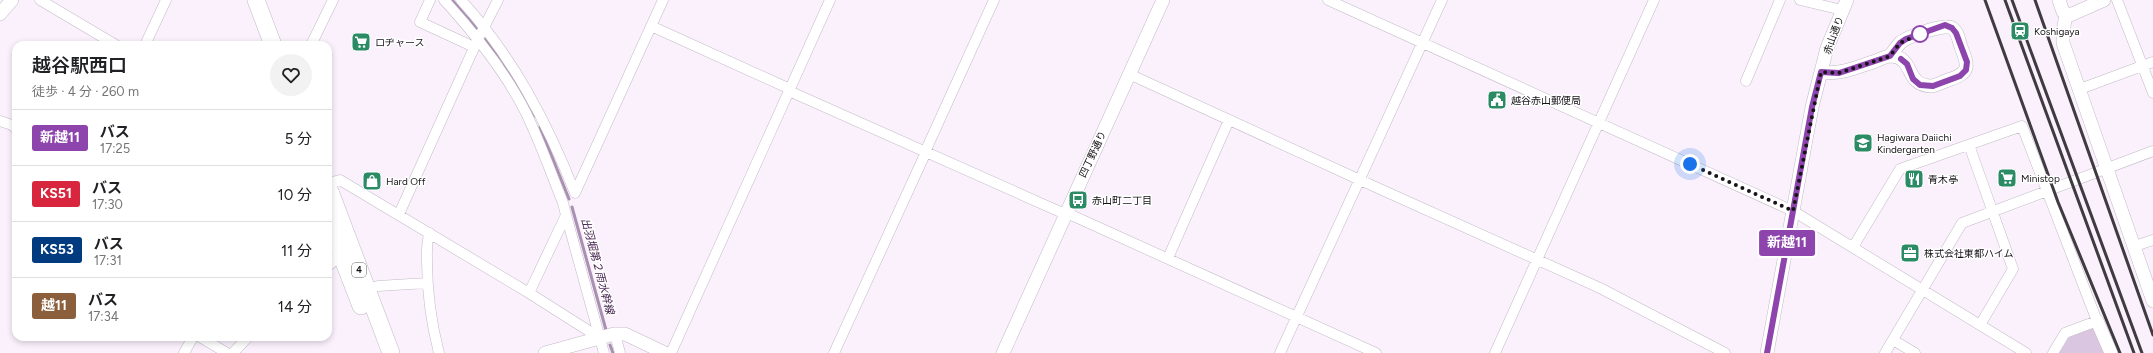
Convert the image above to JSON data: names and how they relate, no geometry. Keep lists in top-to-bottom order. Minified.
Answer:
{"streets":{"highway":["4"],"street":["赤山通り","四丁野通り"]},"water":["出羽堀第２雨水幹線"],"places":{"station":["Koshigaya"],"supermarket":["ロヂャース","Ministop"],"public building":["越谷赤山郵便局"],"school or university":["Hagiwara Daiichi Kindergarten"],"restaurant":["青木亭"],"shop":["Hard Off"],"bus stop":["赤山町二丁目"],"office":["株式会社東都ハイム"]},"lines":["bus line 新越11"],"page":{"on_map":"新越11","heading":["越谷駅西口","徒歩 · 4 分 · 260 m"],"list":[{"mark":"新越11","name":"バス","note":"17:25","value":"5 分"},{"mark":"KS51","name":"バス","note":"17:30","value":"10 分"},{"mark":"KS53","name":"バス","note":"17:31","value":"11 分"},{"mark":"越11","name":"バス","note":"17:34","value":"14 分"}]}}
